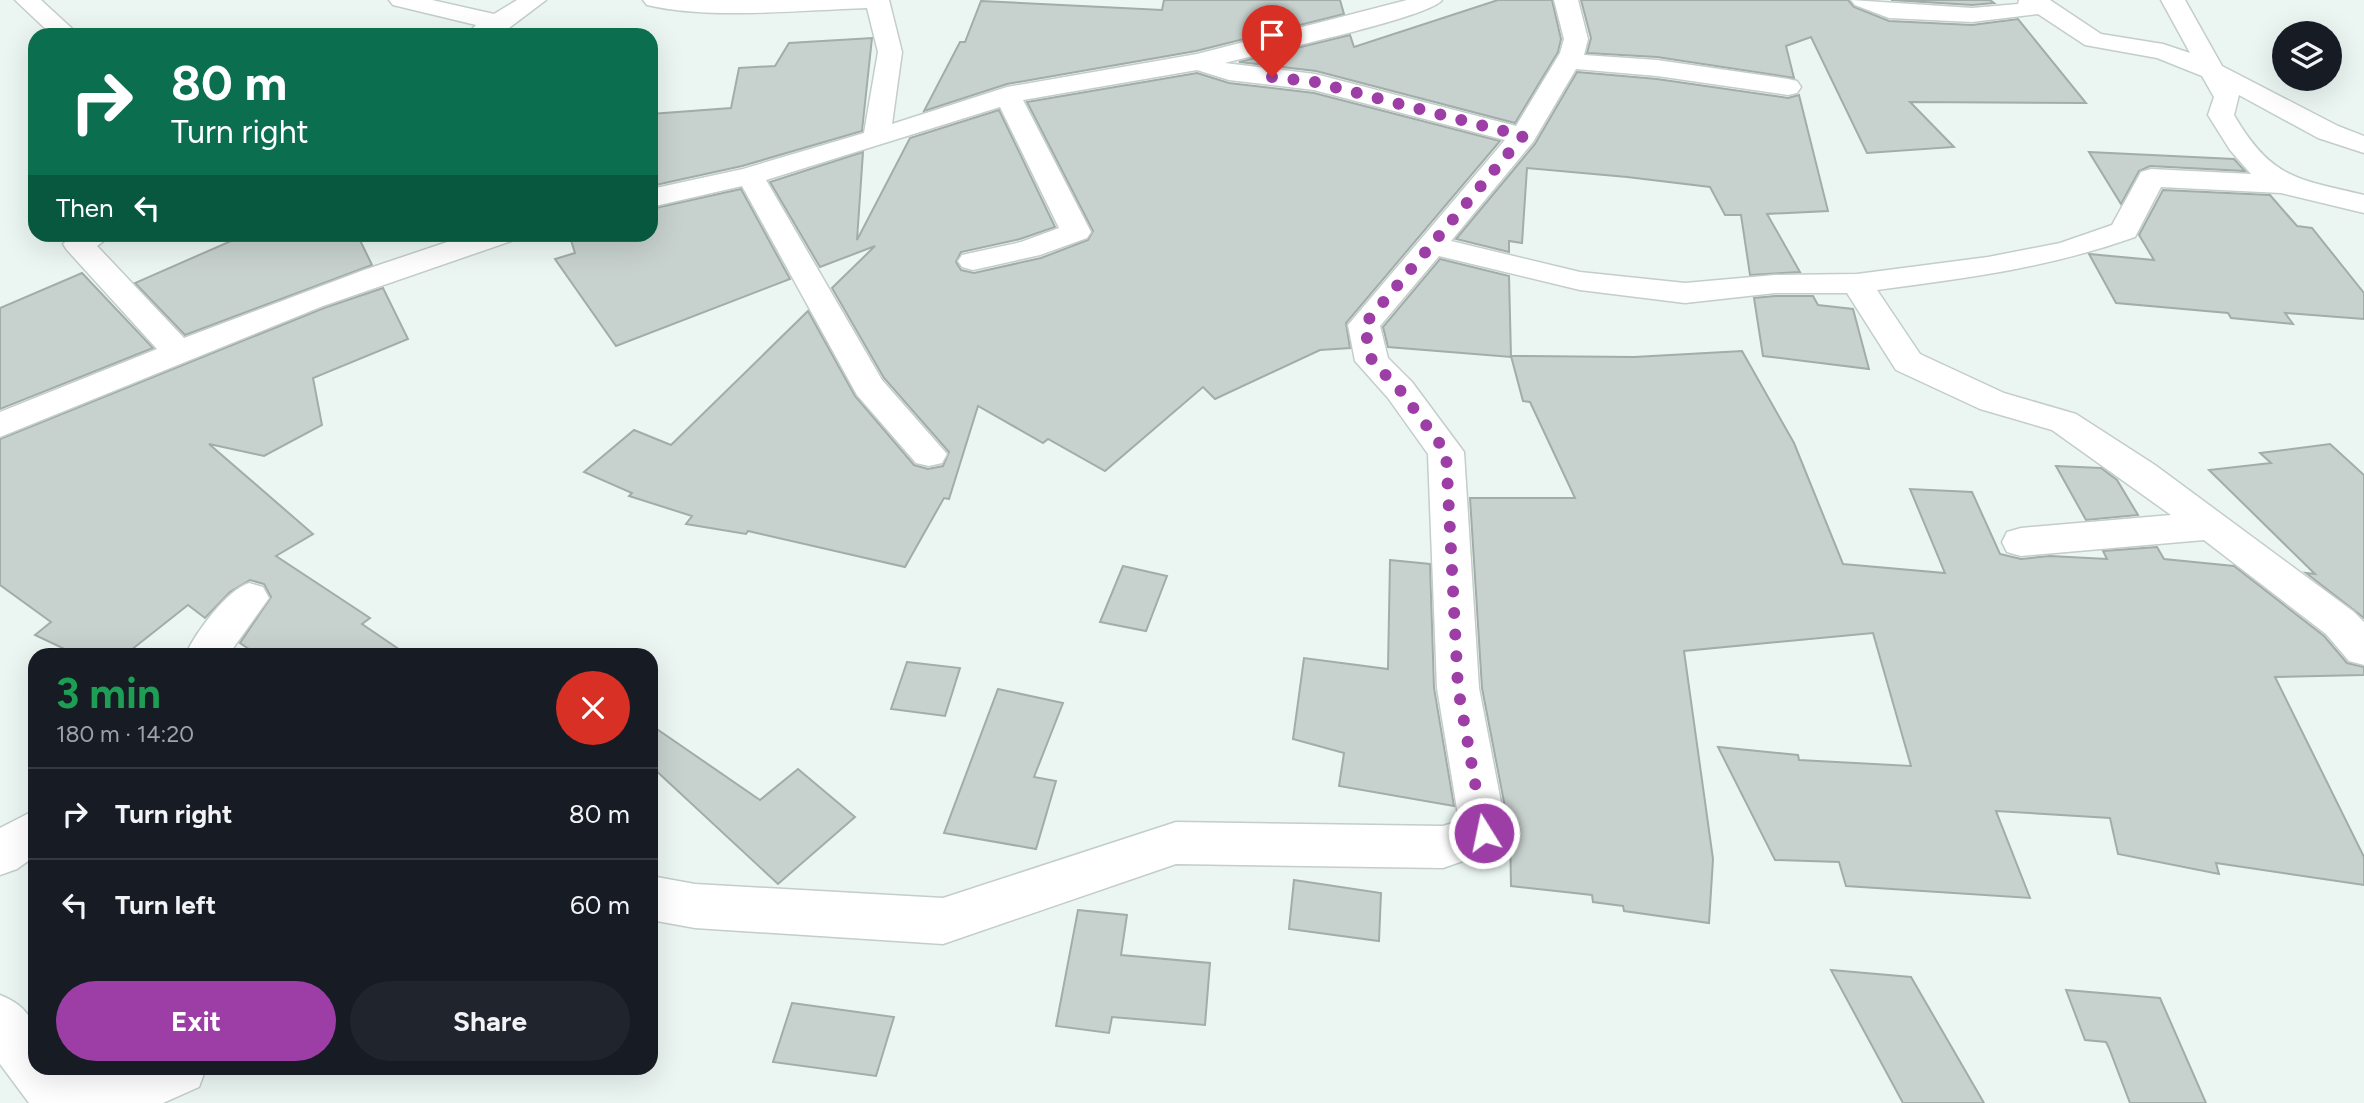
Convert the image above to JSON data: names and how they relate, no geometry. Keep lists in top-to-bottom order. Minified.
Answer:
{"page":{"turn":["80 m","Turn right"],"then":"Then","heading":["3 min","180 m · 14:20"],"list":[{"name":"Turn right","value":"80 m"},{"name":"Turn left","value":"60 m"}],"buttons":["Exit","Share"]}}
